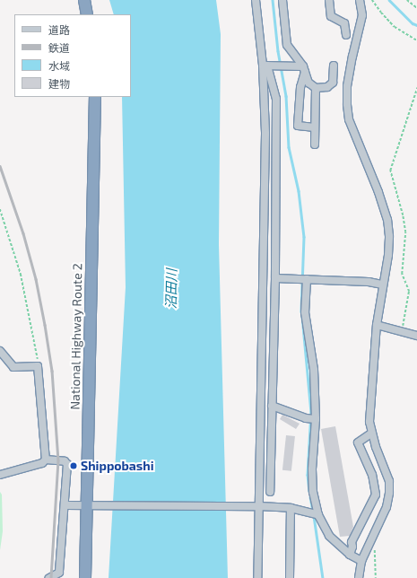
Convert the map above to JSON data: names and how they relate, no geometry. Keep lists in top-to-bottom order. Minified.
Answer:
{"streets":{"highway":["National Highway Route 2"]},"water":["沼田川"],"places":["Shippobashi"],"legend":["道路","鉄道","水域","建物"]}
